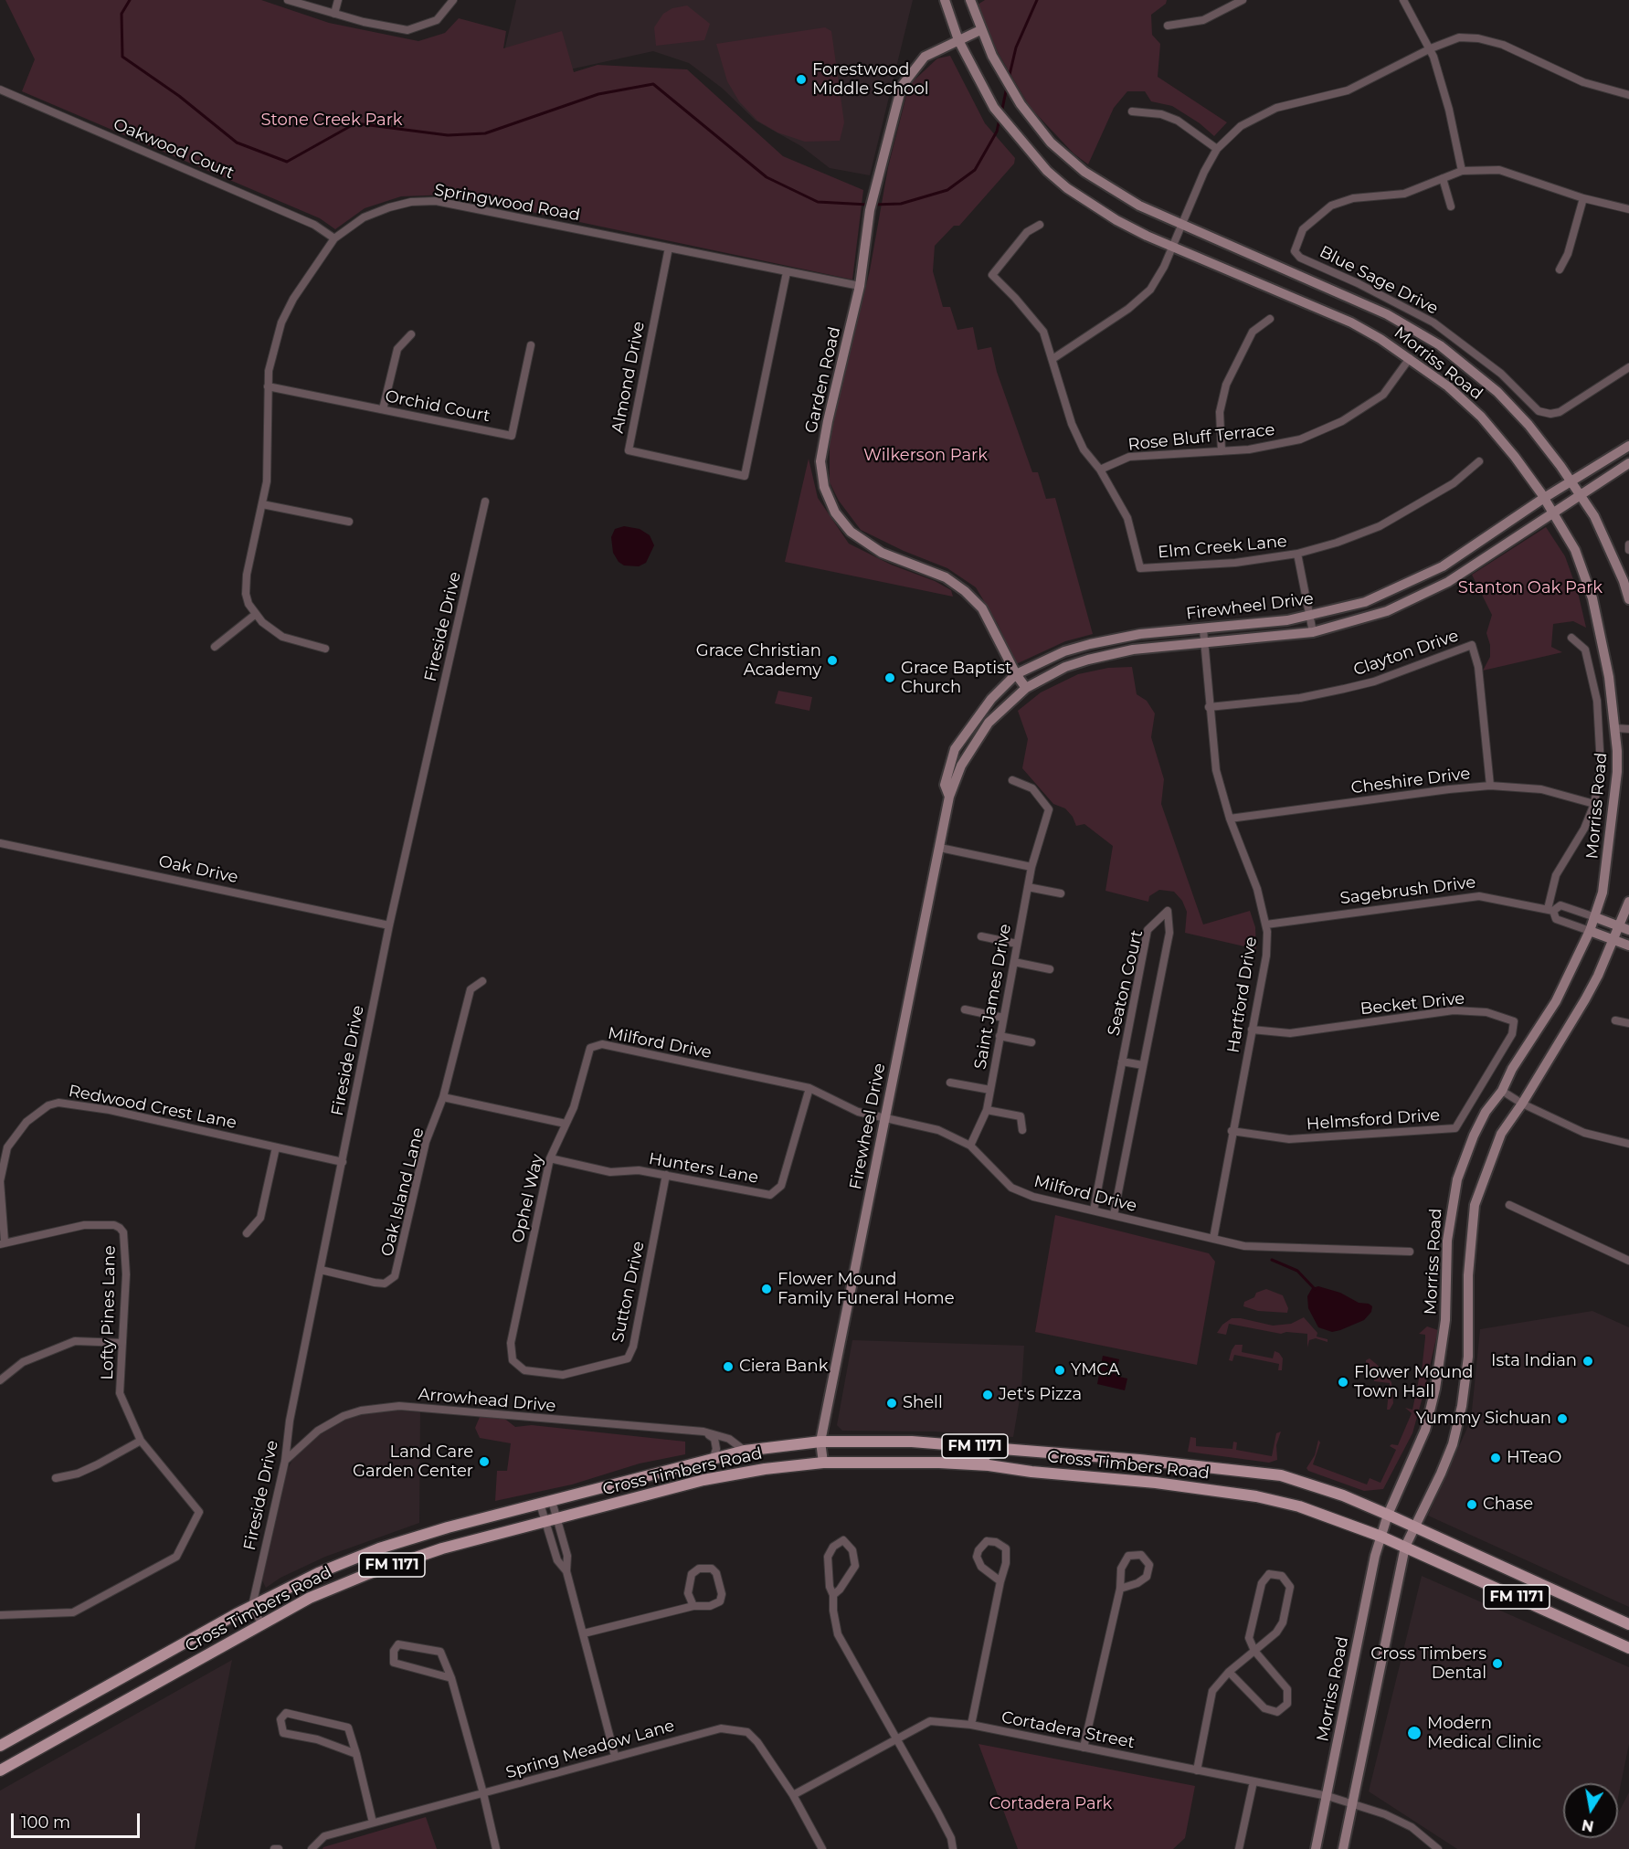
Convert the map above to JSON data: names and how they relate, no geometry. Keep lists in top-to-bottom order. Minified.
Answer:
{"streets":{"main road":["Morriss Road","Garden Road","Firewheel Drive","Sagebrush Drive","FM 1171","Cross Timbers Road"],"street":["Oakwood Court","Springwood Road","Blue Sage Drive","Almond Drive","Orchid Court","Rose Bluff Terrace","Elm Creek Lane","Fireside Drive","Clayton Drive","Cheshire Drive","Oak Drive","Seaton Court","Hartford Drive","Saint James Drive","Becket Drive","Milford Drive","Redwood Crest Lane","Helmsford Drive","Hunters Lane","Oak Island Lane","Ophel Way","Sutton Drive","Lofty Pines Lane","Arrowhead Drive","Cortadera Street","Spring Meadow Lane"]},"crossings":[["Oakwood Court","Springwood Road"],["Springwood Road","Almond Drive"],["Springwood Road","Garden Road"],["Springwood Road","Orchid Court"],["Morriss Road","Garden Road"],["Morriss Road","Rose Bluff Terrace"],["Morriss Road","Firewheel Drive"],["Morriss Road","Sagebrush Drive"],["Morriss Road","Cross Timbers Road"],["Morriss Road","Cortadera Street"],["Garden Road","Firewheel Drive"],["Rose Bluff Terrace","Elm Creek Lane"],["Firewheel Drive","Hartford Drive"],["Firewheel Drive","Milford Drive"],["Firewheel Drive","Cross Timbers Road"],["Fireside Drive","Oak Drive"],["Fireside Drive","Redwood Crest Lane"],["Fireside Drive","Oak Island Lane"],["Fireside Drive","Arrowhead Drive"],["Fireside Drive","Cross Timbers Road"],["Clayton Drive","Cheshire Drive"],["Clayton Drive","Hartford Drive"],["Cheshire Drive","Hartford Drive"],["Sagebrush Drive","Hartford Drive"],["Seaton Court","Milford Drive"],["Hartford Drive","Becket Drive"],["Hartford Drive","Milford Drive"],["Hartford Drive","Helmsford Drive"],["Saint James Drive","Milford Drive"],["Becket Drive","Helmsford Drive"],["Milford Drive","Hunters Lane"],["Milford Drive","Ophel Way"],["Redwood Crest Lane","Lofty Pines Lane"],["Hunters Lane","Ophel Way"],["Hunters Lane","Sutton Drive"],["Ophel Way","Sutton Drive"],["Arrowhead Drive","Cross Timbers Road"],["Cortadera Street","Spring Meadow Lane"]],"parks":["Stone Creek Park","Wilkerson Park","Stanton Oak Park","Cortadera Park"],"places":["Forestwood Middle School","Grace Christian Academy","Grace Baptist Church","Flower Mound Family Funeral Home","Ista Indian","Ciera Bank","YMCA","Flower Mound Town Hall","Jet's Pizza","Shell","Yummy Sichuan","HTeaO","Land Care Garden Center","Chase","Cross Timbers Dental","Modern Medical Clinic"],"scale_bar":"100 m","north":"bottom"}
